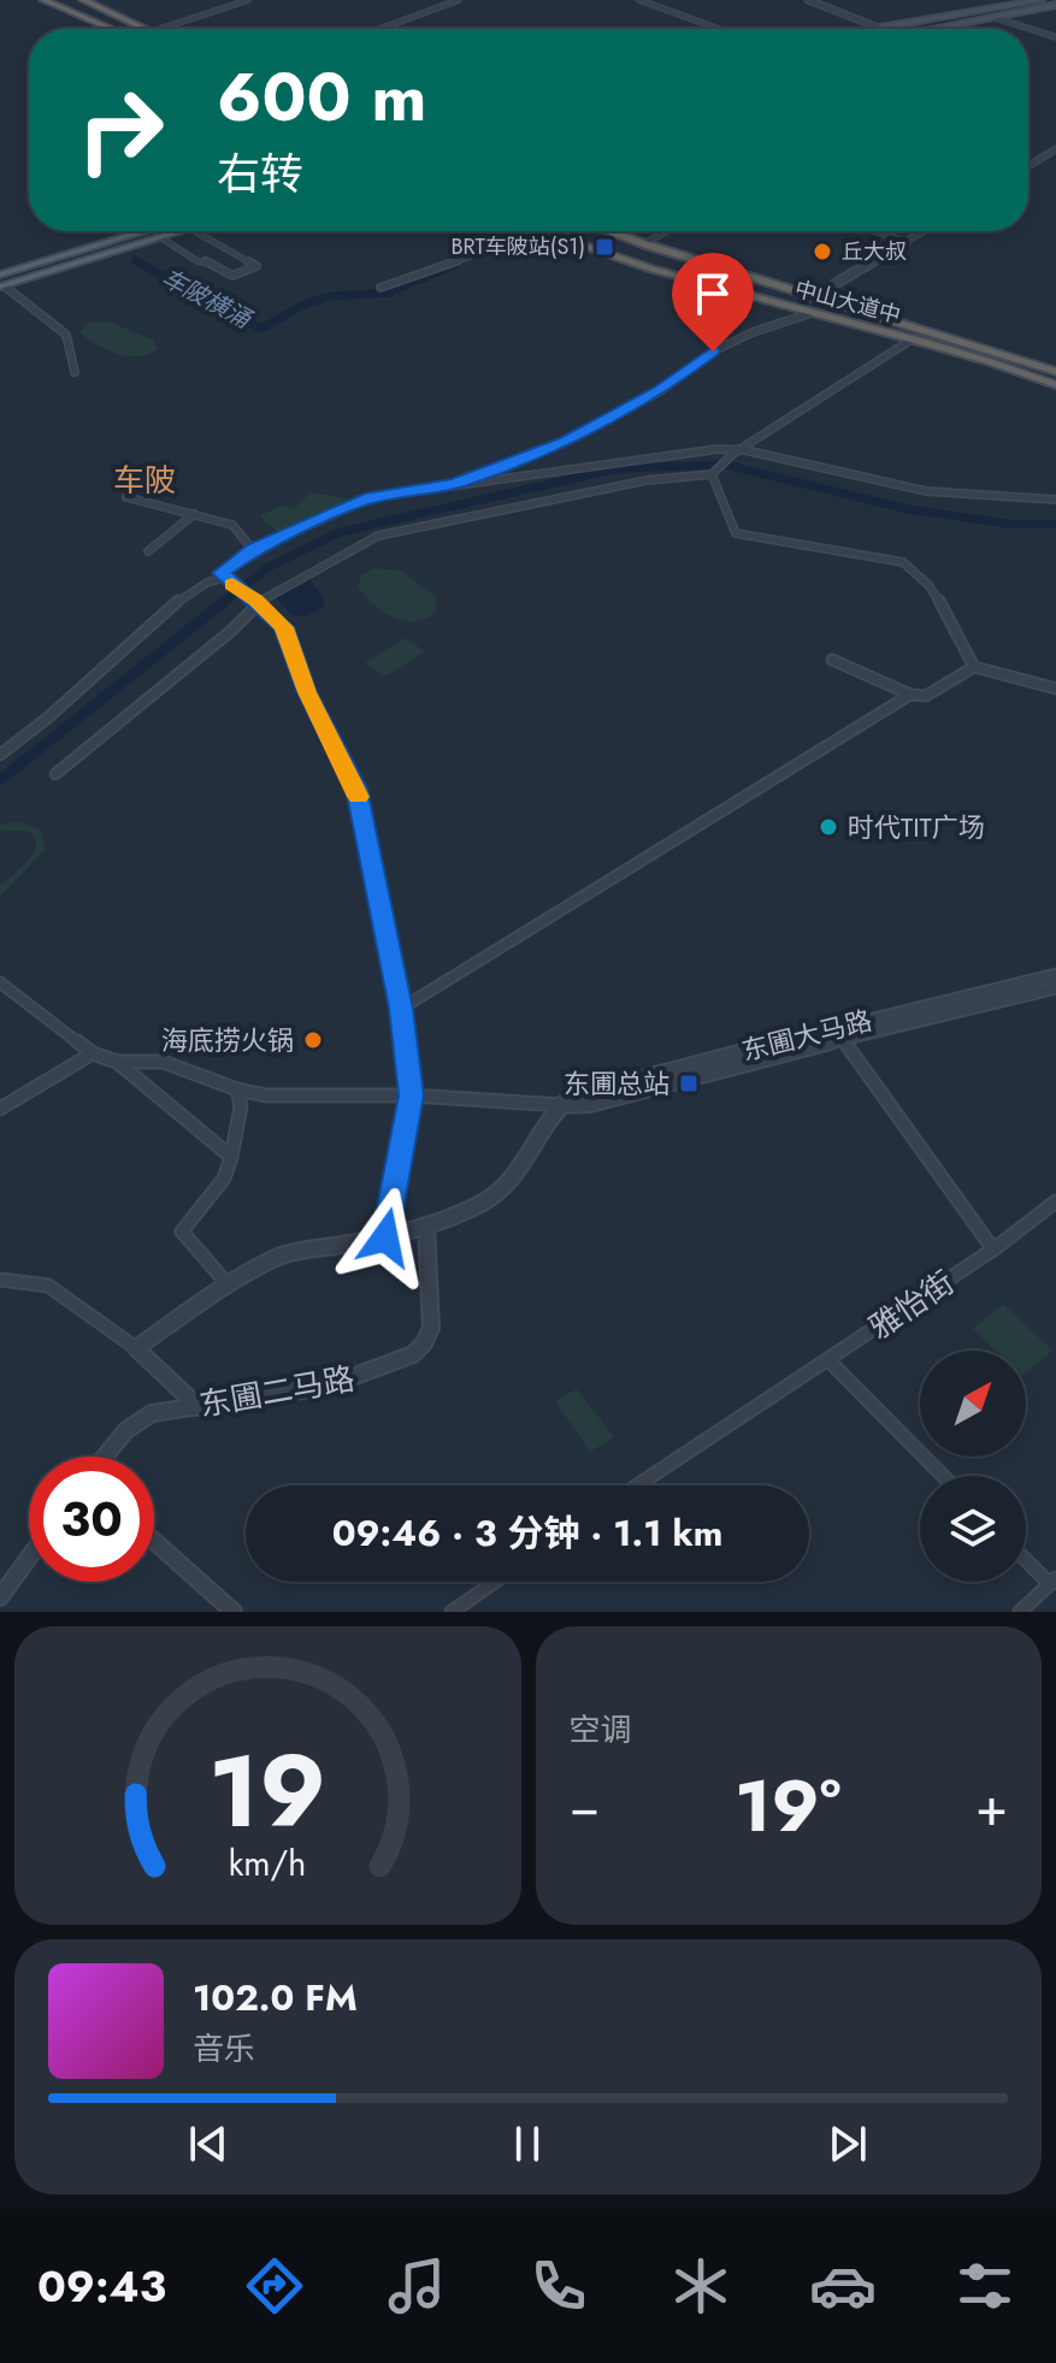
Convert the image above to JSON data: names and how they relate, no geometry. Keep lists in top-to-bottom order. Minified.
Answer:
{"streets":{"highway":["中山大道中"],"street":["东圃大马路","雅怡街","东圃二马路"]},"districts":["车陂"],"water":["车陂横涌"],"places":{"transit":["BRT车陂站(S1)","东圃总站"],"other":["丘大叔","时代TIT广场","海底捞火锅"]},"north":"top right","page":{"turn":["600 m","右转"],"limit":"30","trip":"09:46 · 3 分钟 · 1.1 km","tile":"空调","heat":["−","19°","+"],"song":["102.0 FM","音乐"],"tabs":"09:43","gauge":["19","km/h"]}}
